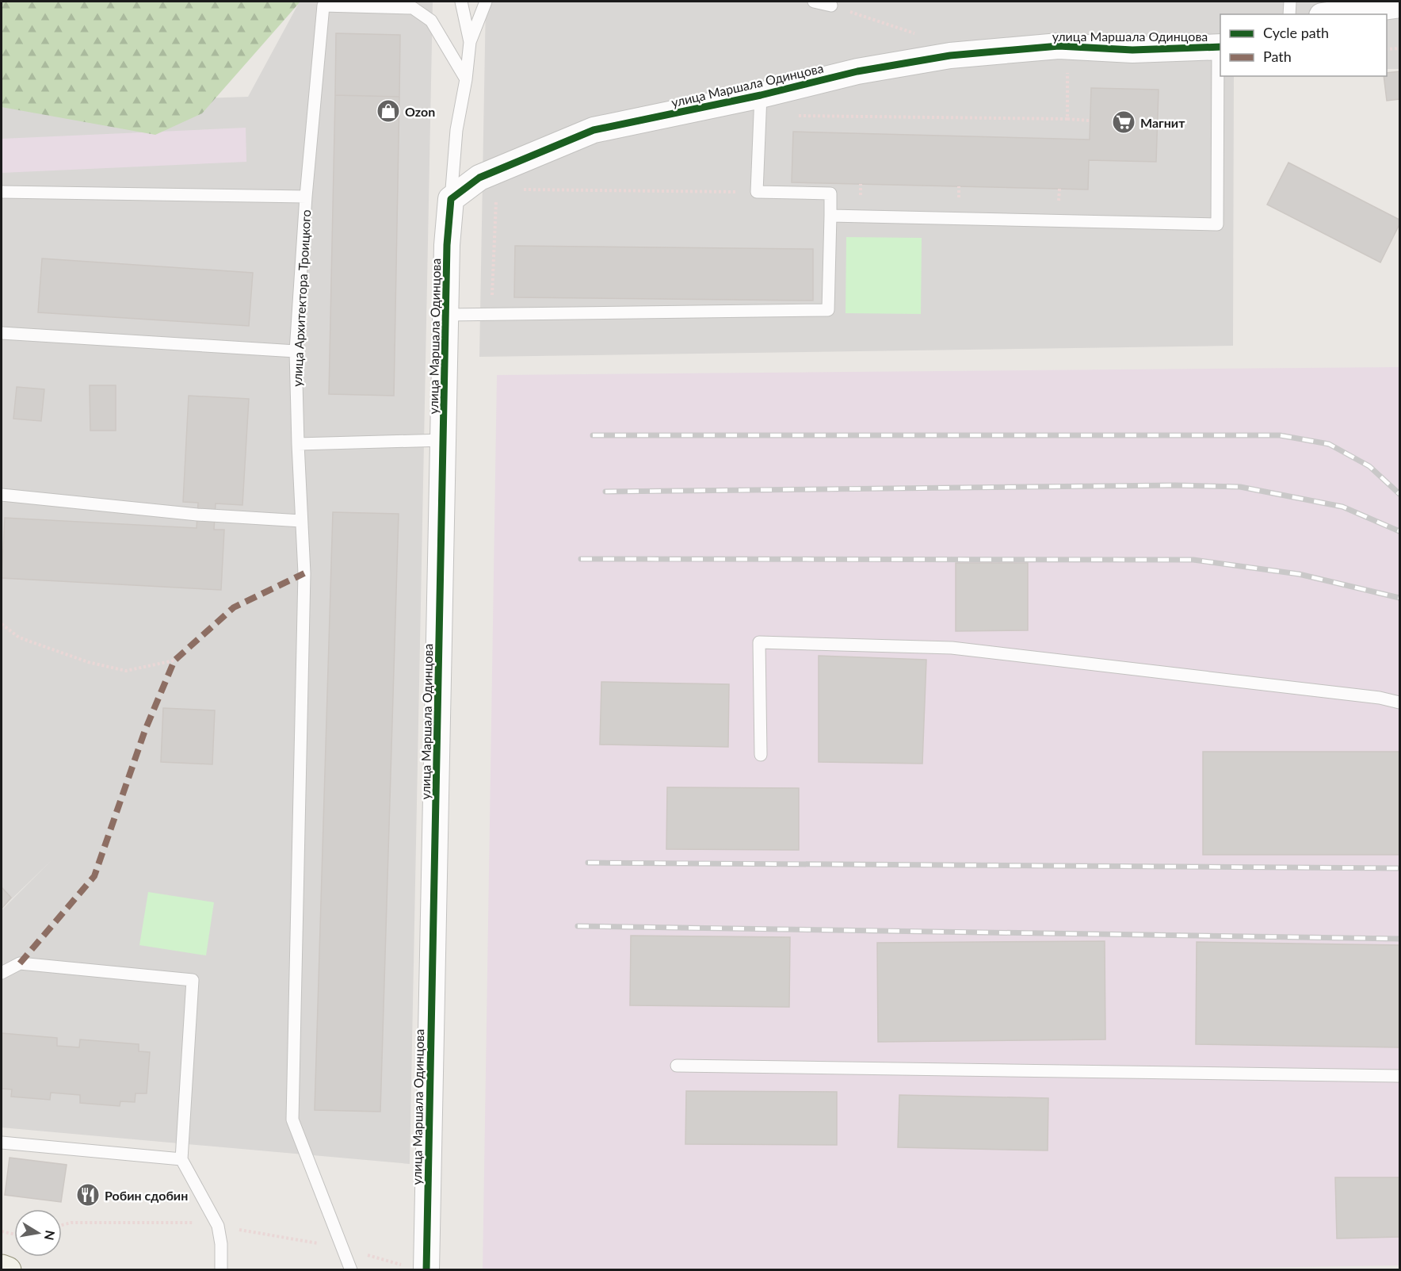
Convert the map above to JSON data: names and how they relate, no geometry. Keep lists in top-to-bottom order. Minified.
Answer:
{"streets":{"street":["улица Маршала Одинцова"],"lane":["улица Архитектора Троицкого"]},"places":{"shop":["Ozon"],"supermarket":["Магнит"],"restaurant":["Робин сдобин"]},"legend":["Cycle path","Path"],"north":"right"}
